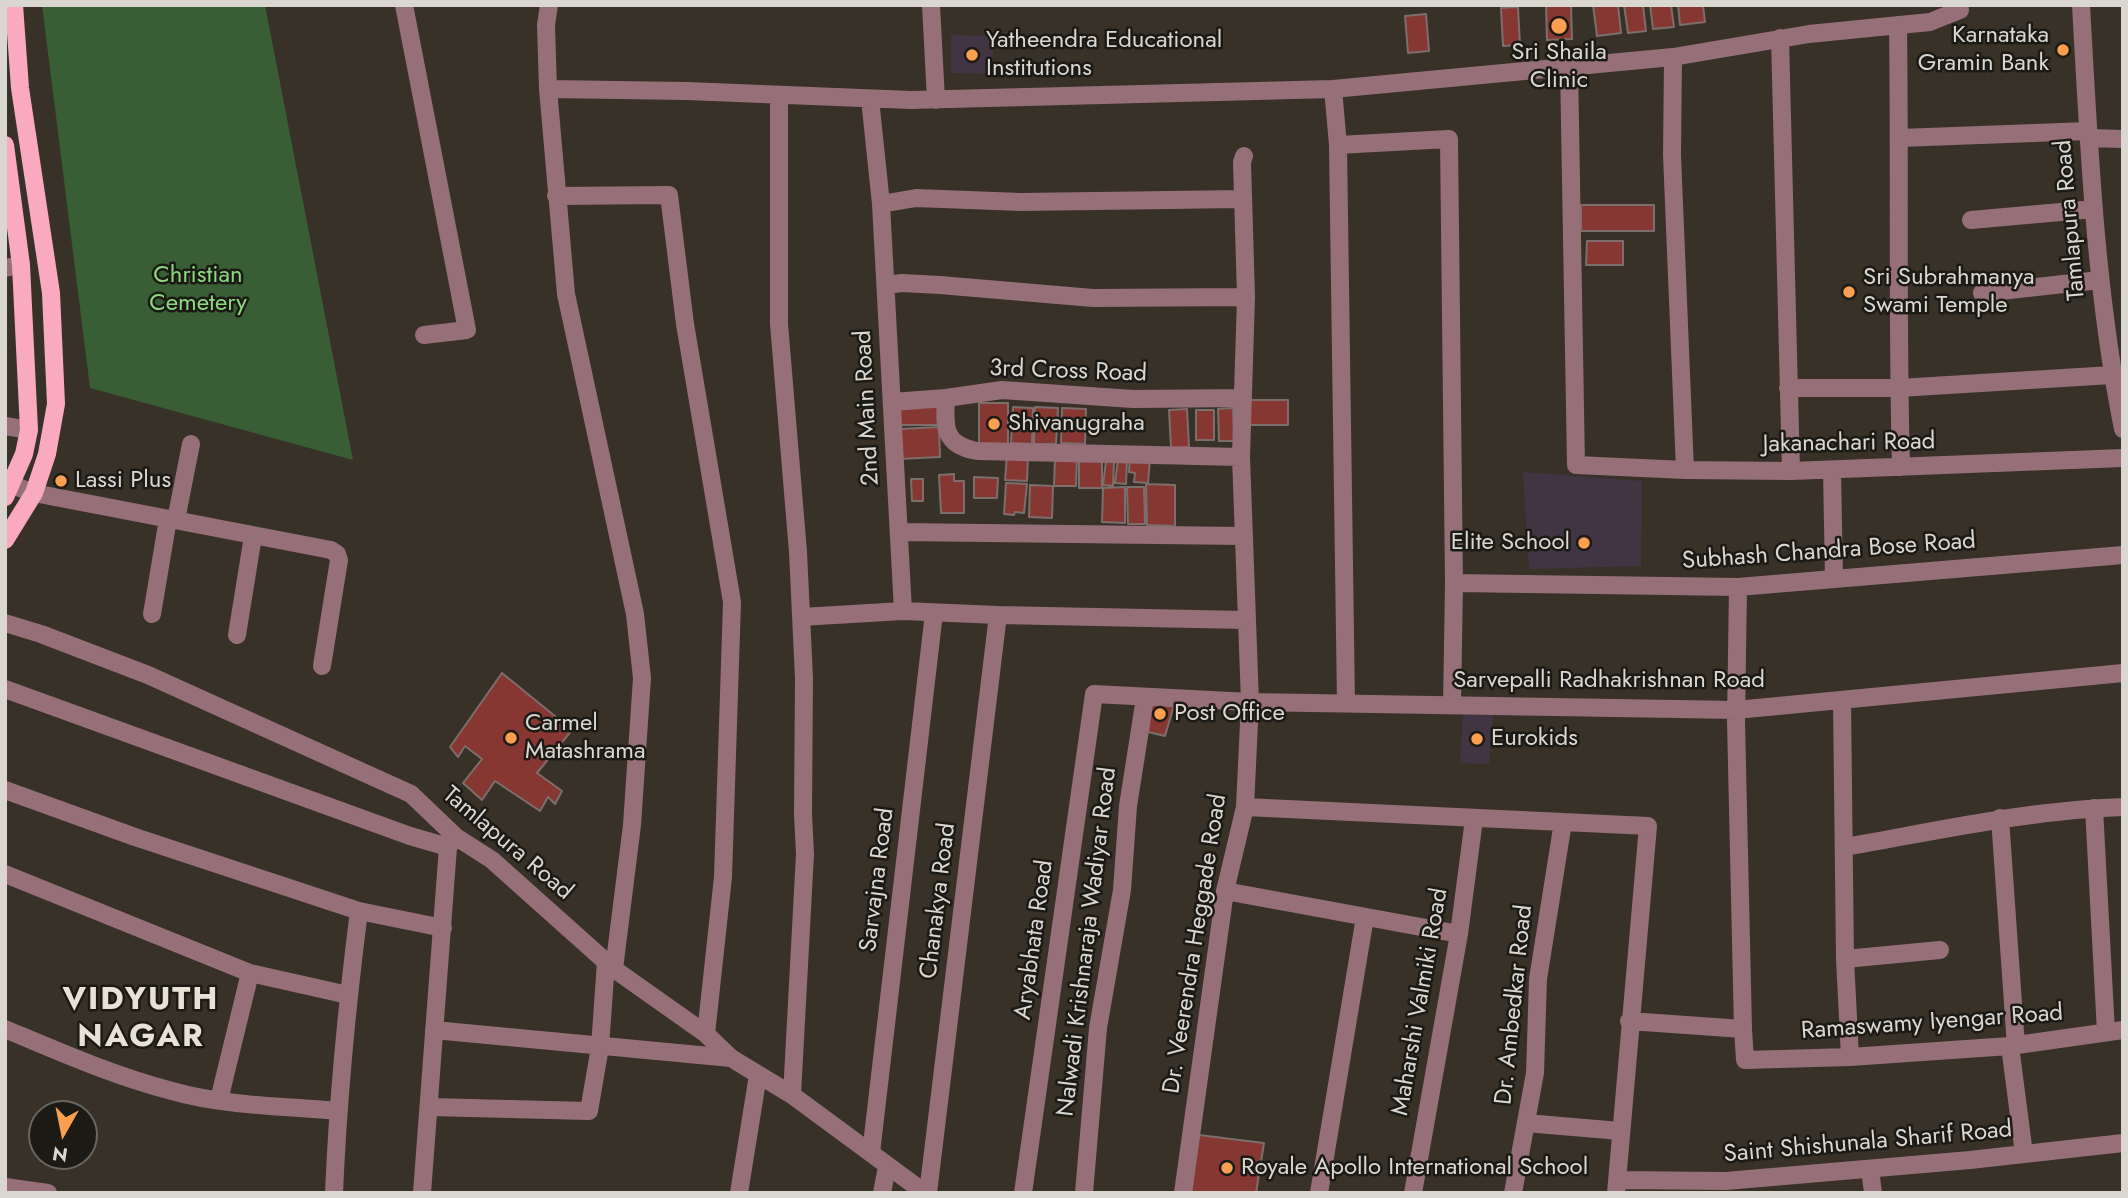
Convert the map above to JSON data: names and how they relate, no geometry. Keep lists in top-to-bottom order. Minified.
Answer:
{"streets":{"street":["Tamlapura Road","3rd Cross Road","2nd Main Road","Jakanachari Road","Subhash Chandra Bose Road","Sarvepalli Radhakrishnan Road","Sarvajna Road","Chanakya Road","Aryabhata Road","Nalwadi Krishnaraja Wadiyar Road","Dr. Veerendra Heggade Road","Maharshi Valmiki Road","Dr. Ambedkar Road","Ramaswamy Iyengar Road","Saint Shishunala Sharif Road"]},"crossings":[["Tamlapura Road","Sarvajna Road"],["Tamlapura Road","Chanakya Road"],["3rd Cross Road","2nd Main Road"],["3rd Cross Road","Dr. Veerendra Heggade Road"],["Sarvepalli Radhakrishnan Road","Aryabhata Road"],["Sarvepalli Radhakrishnan Road","Nalwadi Krishnaraja Wadiyar Road"],["Sarvepalli Radhakrishnan Road","Dr. Veerendra Heggade Road"]],"districts":["VIDYUTH NAGAR"],"parks":["Christian Cemetery"],"places":["Sri Shaila Clinic","Karnataka Gramin Bank","Yatheendra Educational Institutions","Sri Subrahmanya Swami Temple","Shivanugraha","Lassi Plus","Elite School","Post Office","Carmel Matashrama","Eurokids","Royale Apollo International School"],"north":"bottom"}
